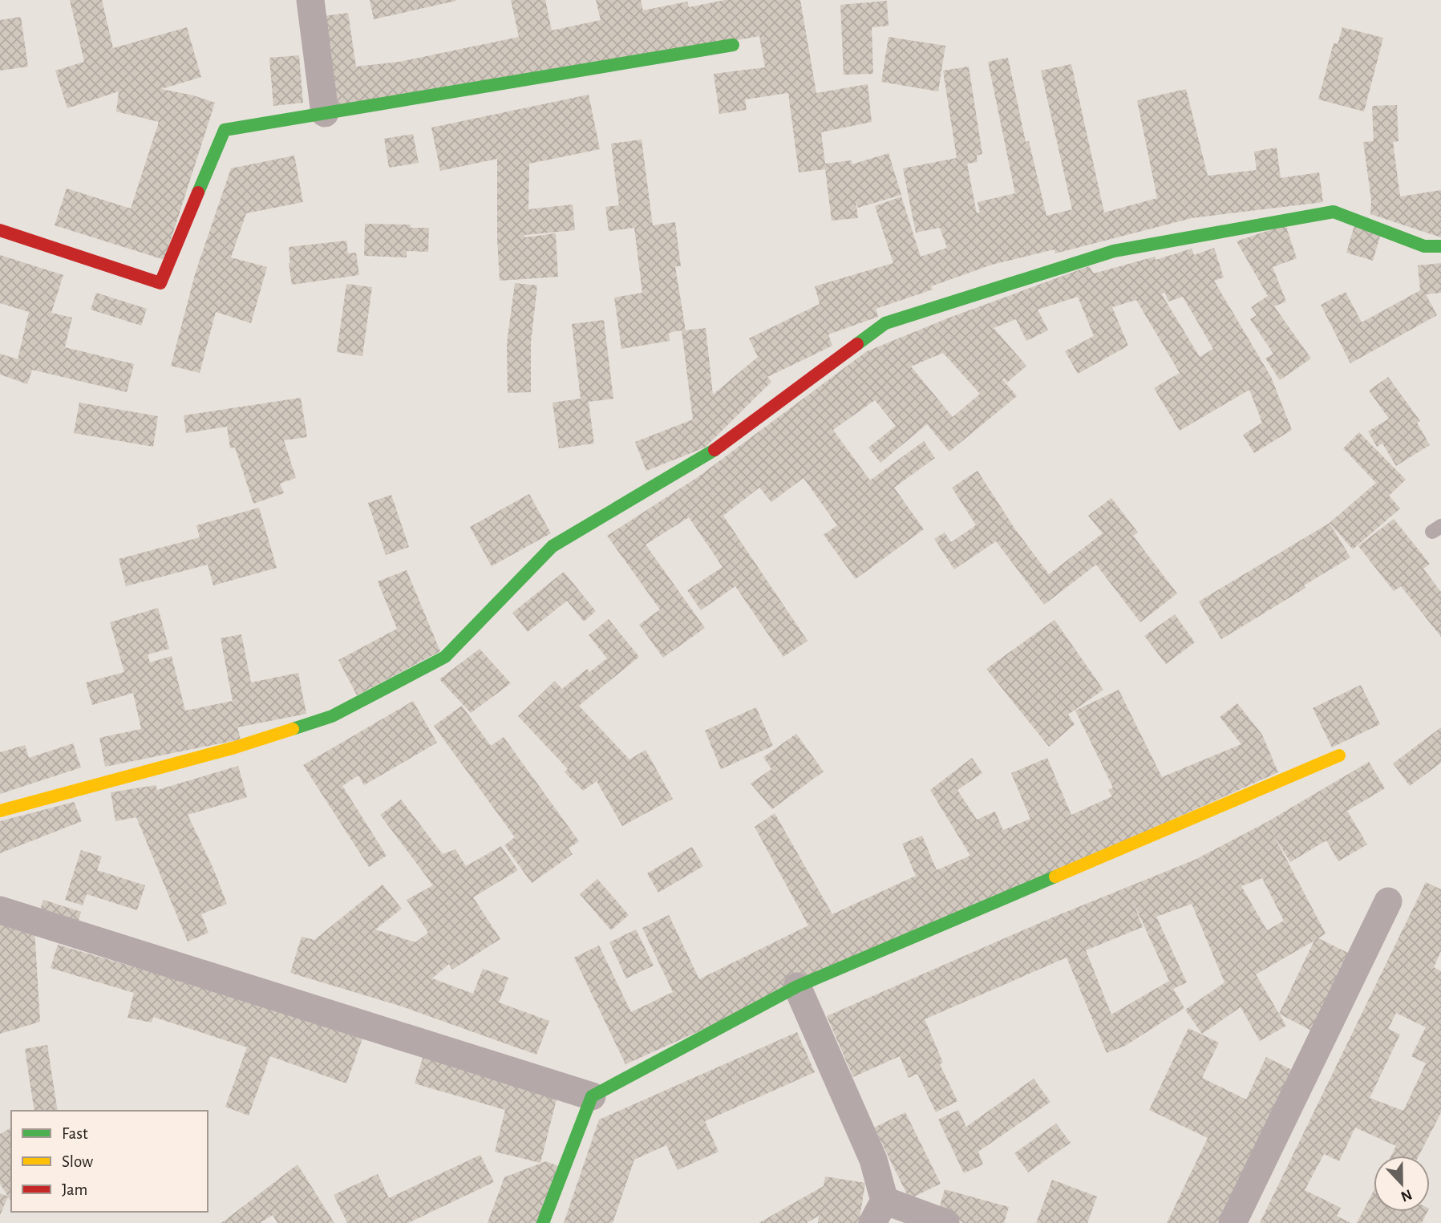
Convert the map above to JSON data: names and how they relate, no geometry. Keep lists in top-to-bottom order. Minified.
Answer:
{"legend":["Fast","Slow","Jam"],"north":"bottom"}
